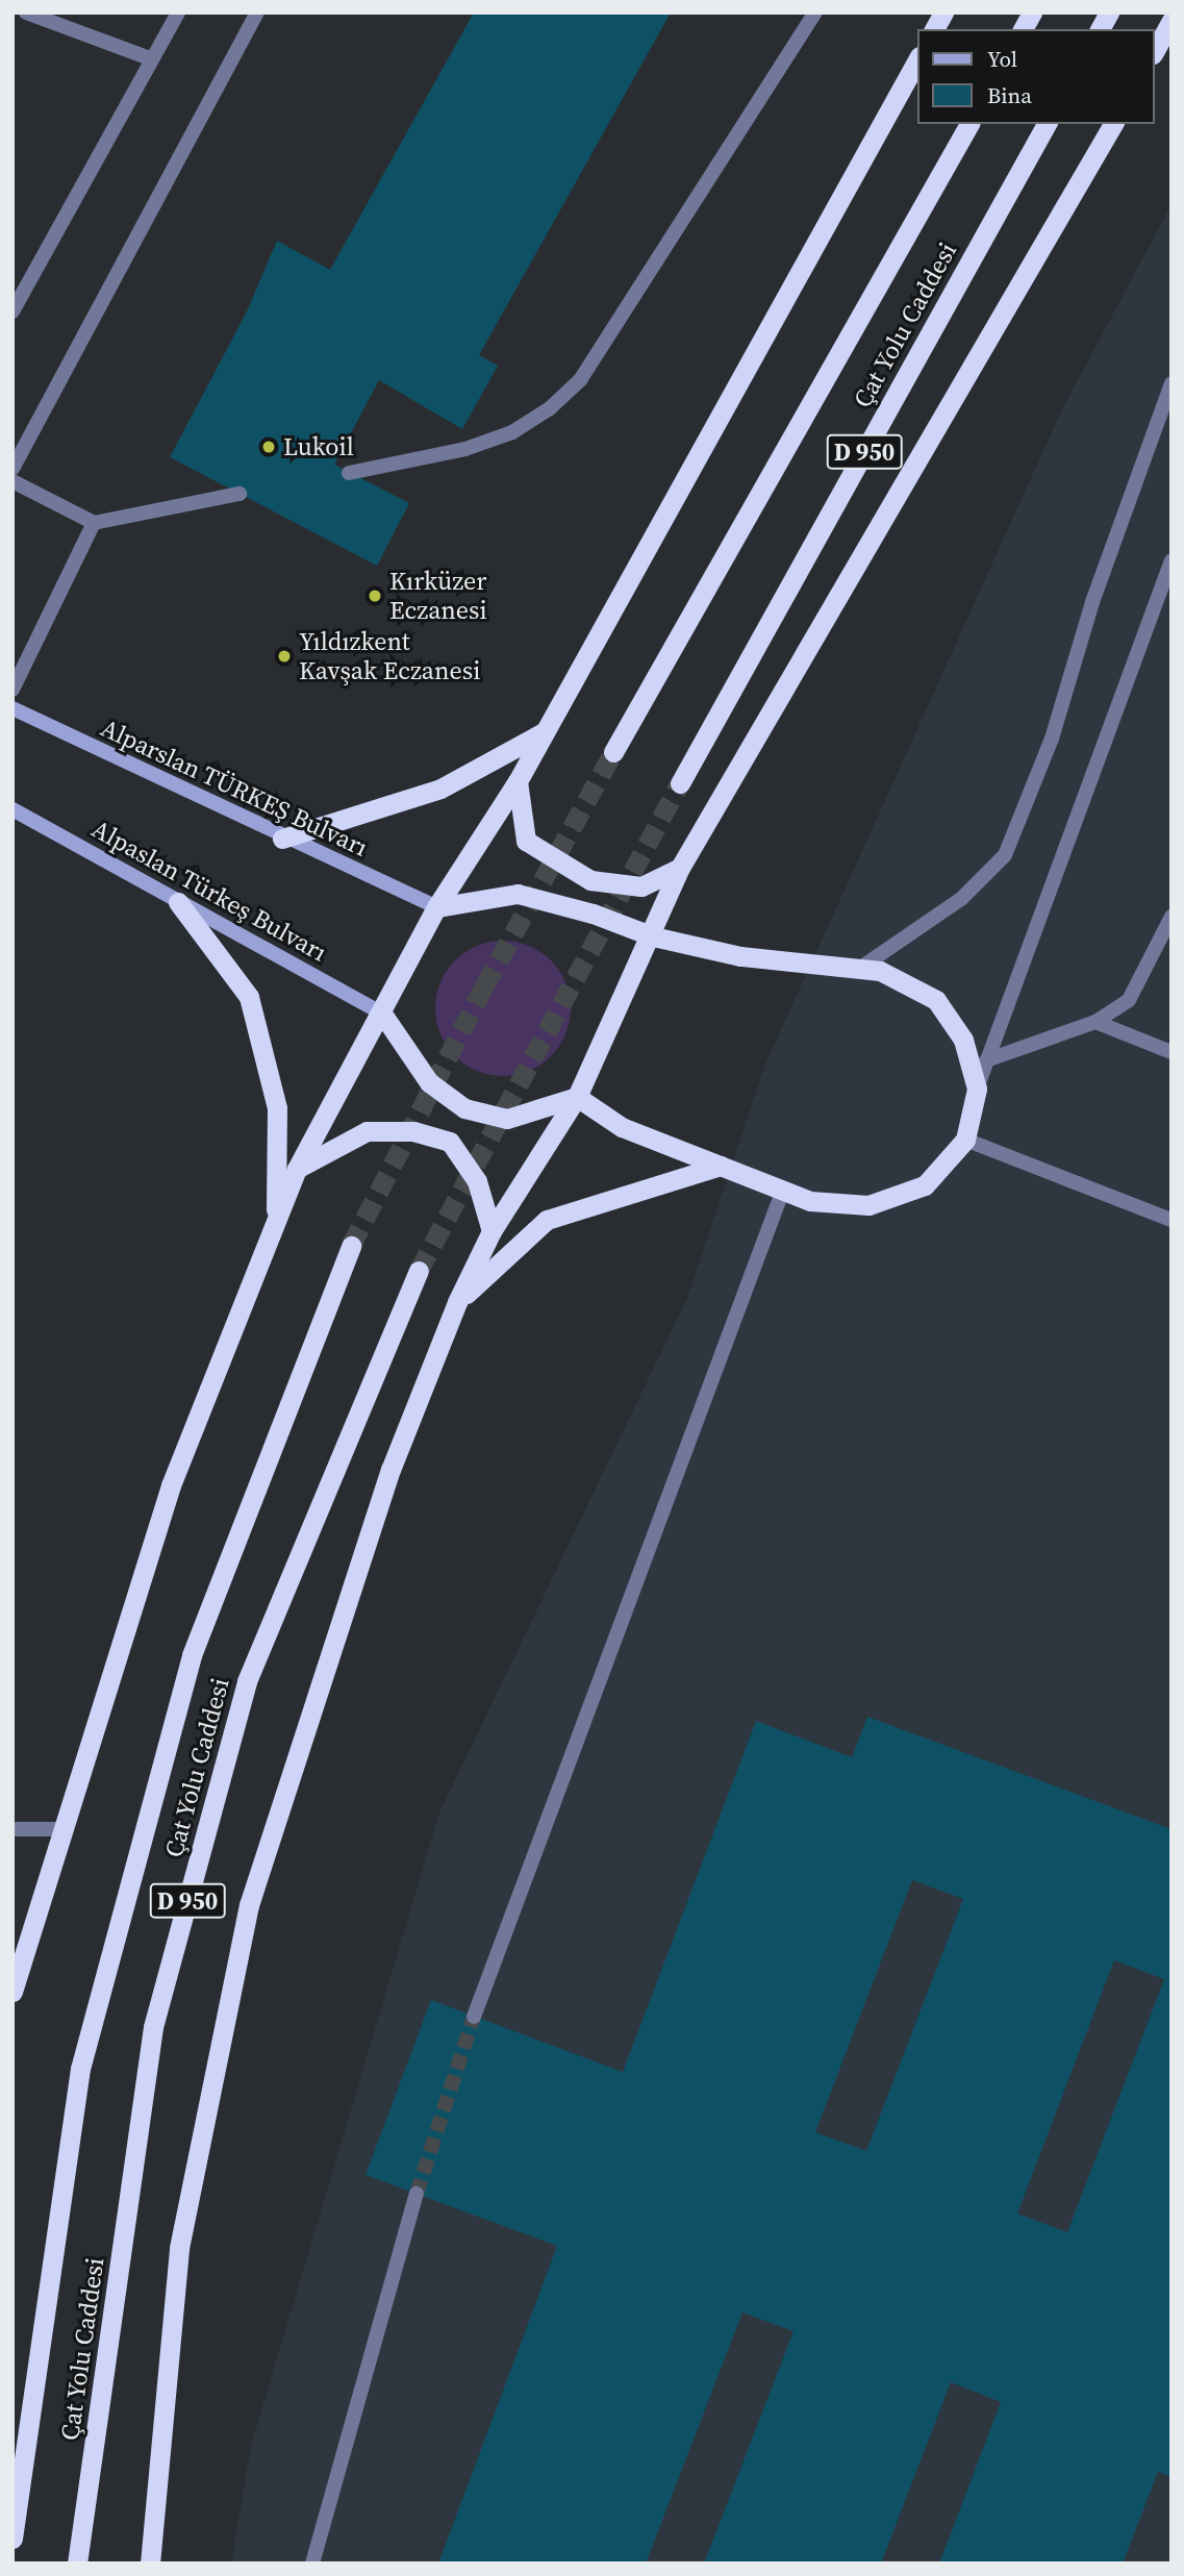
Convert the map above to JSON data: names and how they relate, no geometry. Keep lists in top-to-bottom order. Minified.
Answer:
{"streets":{"highway":["Çat Yolu Caddesi","D 950"],"main road":["Alparslan TÜRKEŞ Bulvarı","Alpaslan Türkeş Bulvarı"]},"crossings":[["Alparslan TÜRKEŞ Bulvarı","Alpaslan Türkeş Bulvarı"]],"places":["Lukoil","Kırküzer Eczanesi","Yıldızkent Kavşak Eczanesi"],"legend":["Yol","Bina"]}
